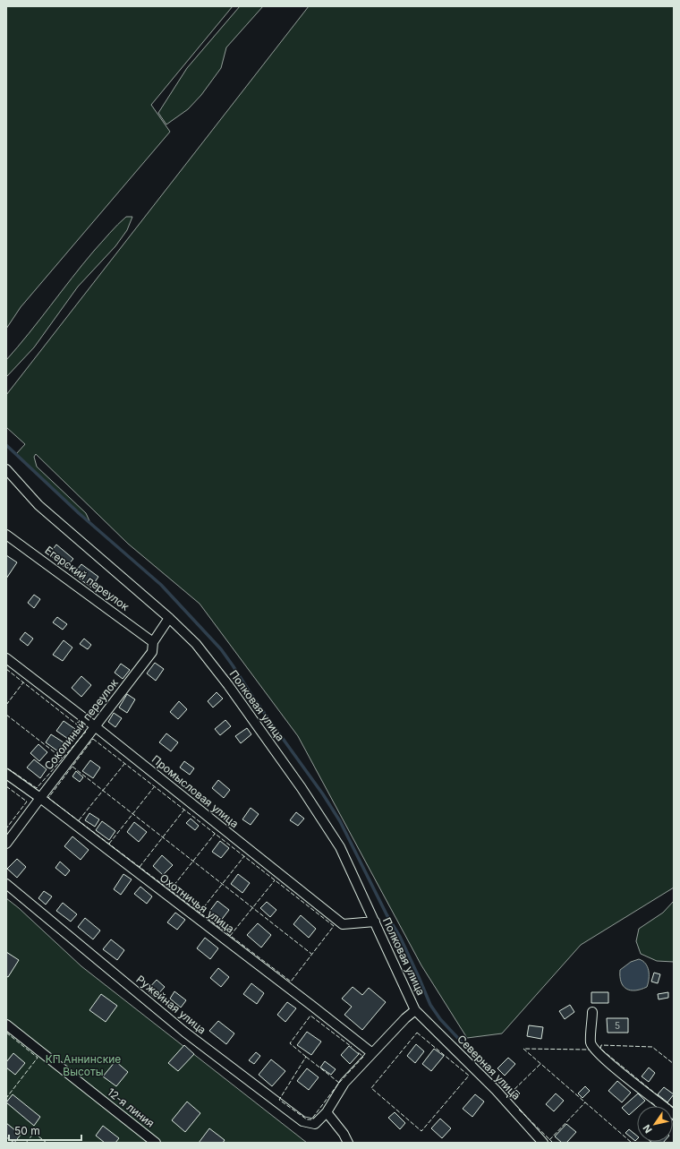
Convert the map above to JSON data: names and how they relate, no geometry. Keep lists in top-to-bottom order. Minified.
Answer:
{"streets":{"street":["Егерский переулок","Полковая улица","Соколиный переулок","Промысловая улица","Охотничья улица","Ружейная улица","Северная улица","12-я линия"]},"crossings":[["Егерский переулок","Соколиный переулок"],["Полковая улица","Соколиный переулок"],["Полковая улица","Промысловая улица"],["Полковая улица","Северная улица"],["Соколиный переулок","Промысловая улица"],["Соколиный переулок","Охотничья улица"]],"parks":["КП Аннинские Высоты"],"house_numbers":["5"],"scale_bar":"50 m","north":"bottom left"}
